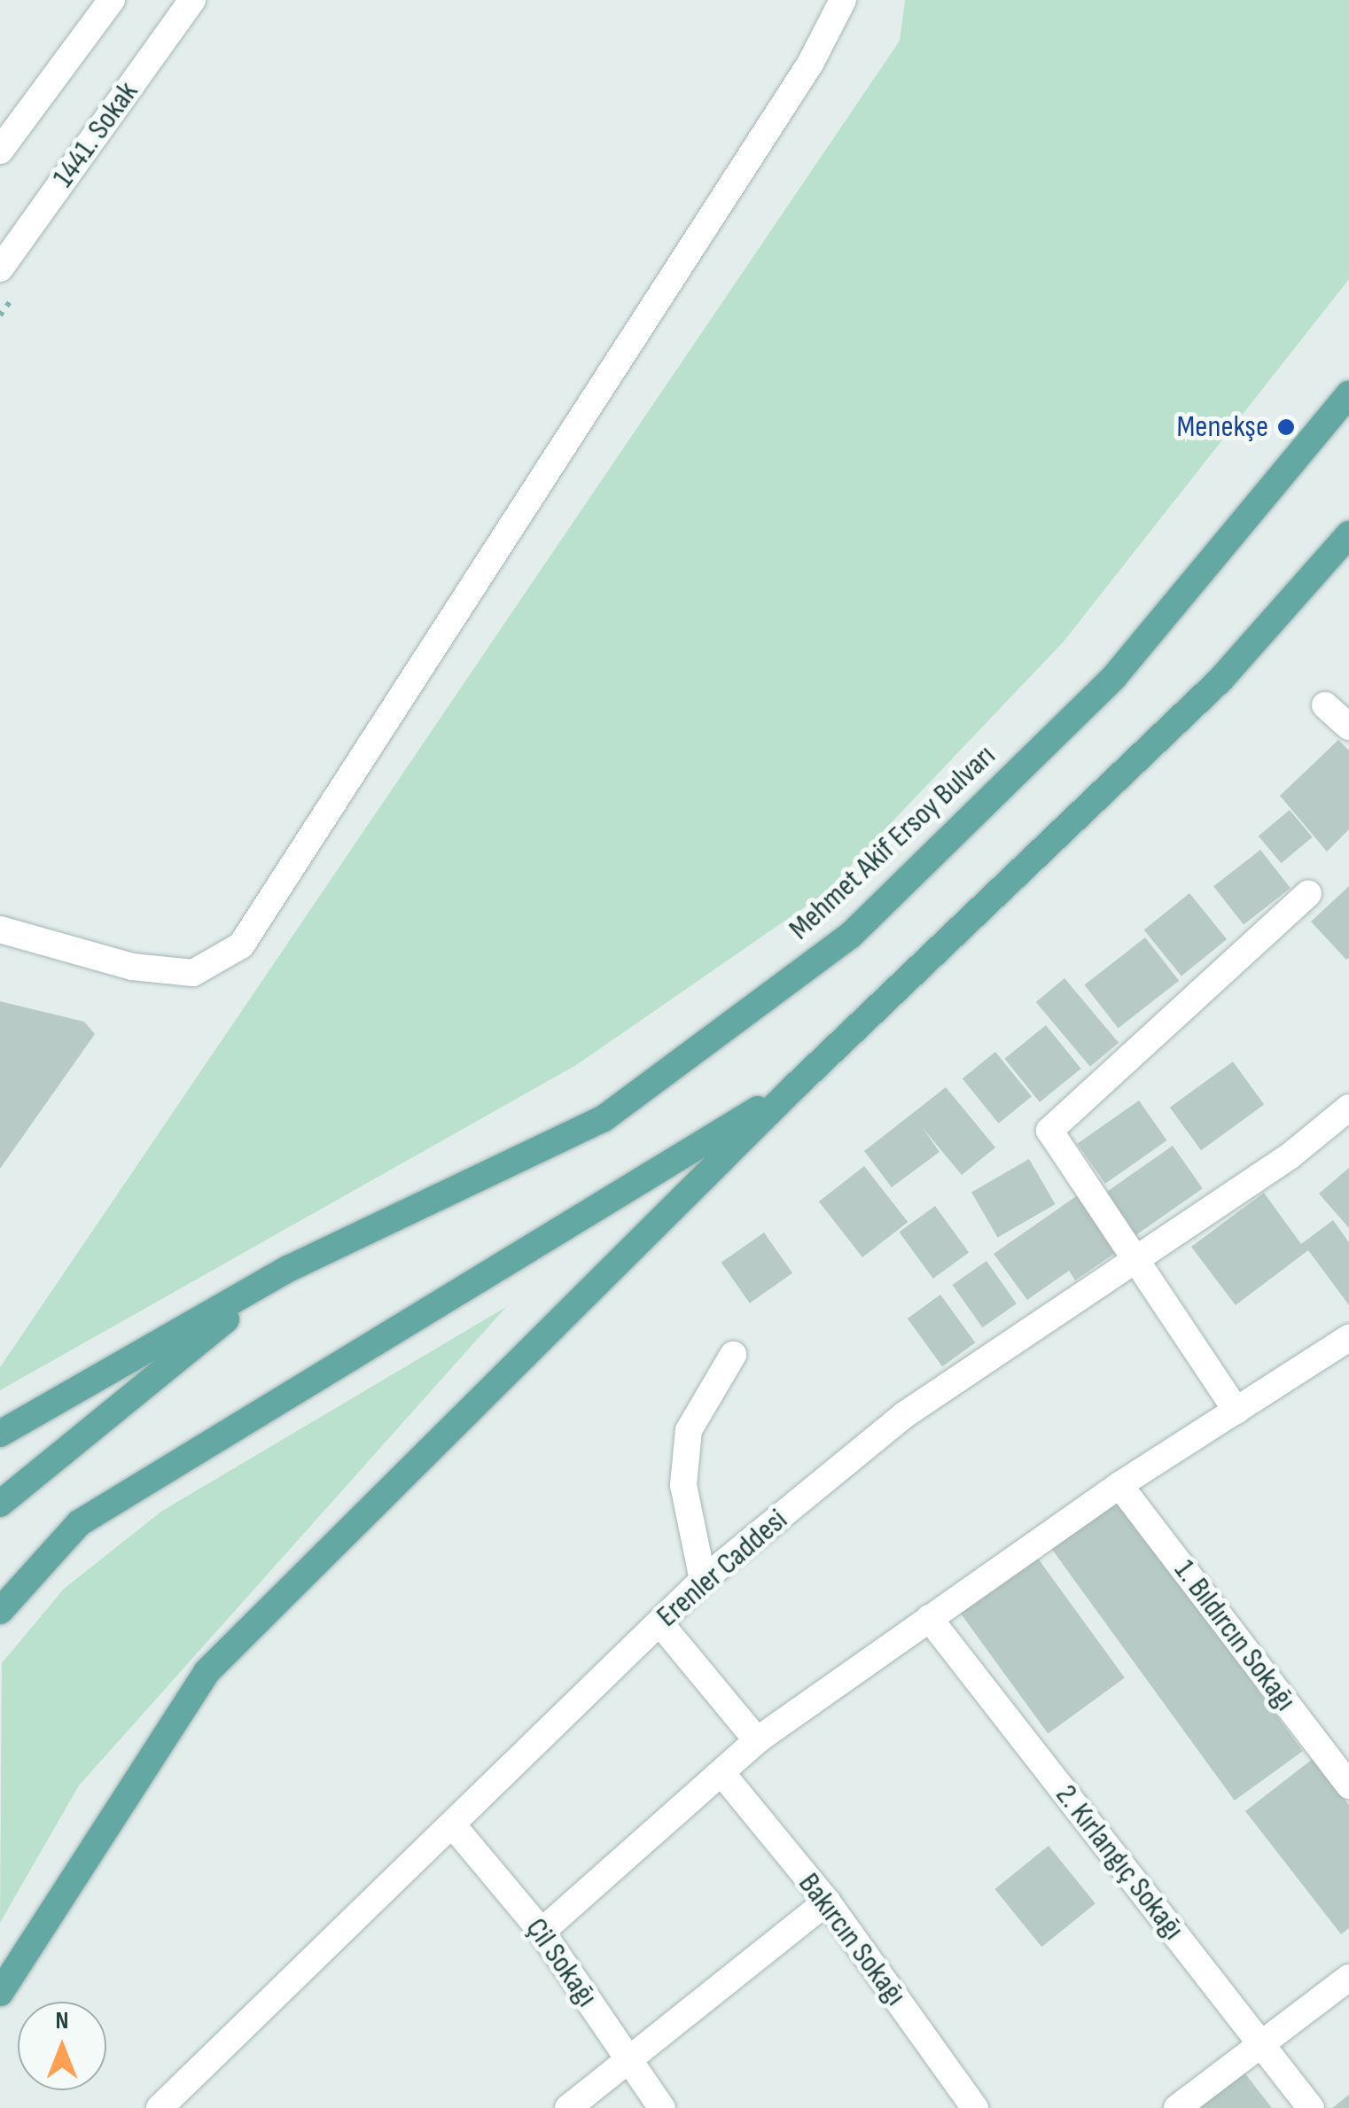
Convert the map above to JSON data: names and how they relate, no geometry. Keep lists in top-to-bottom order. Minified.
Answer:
{"streets":{"main road":["Mehmet Akif Ersoy Bulvarı"],"street":["1441. Sokak","Erenler Caddesi","1. Bıldırcın Sokağı","2. Kırlangıç Sokağı","Bakırcın Sokağı","Çil Sokağı"]},"crossings":[["Erenler Caddesi","Çil Sokağı"]],"places":["Menekşe"],"north":"top"}
